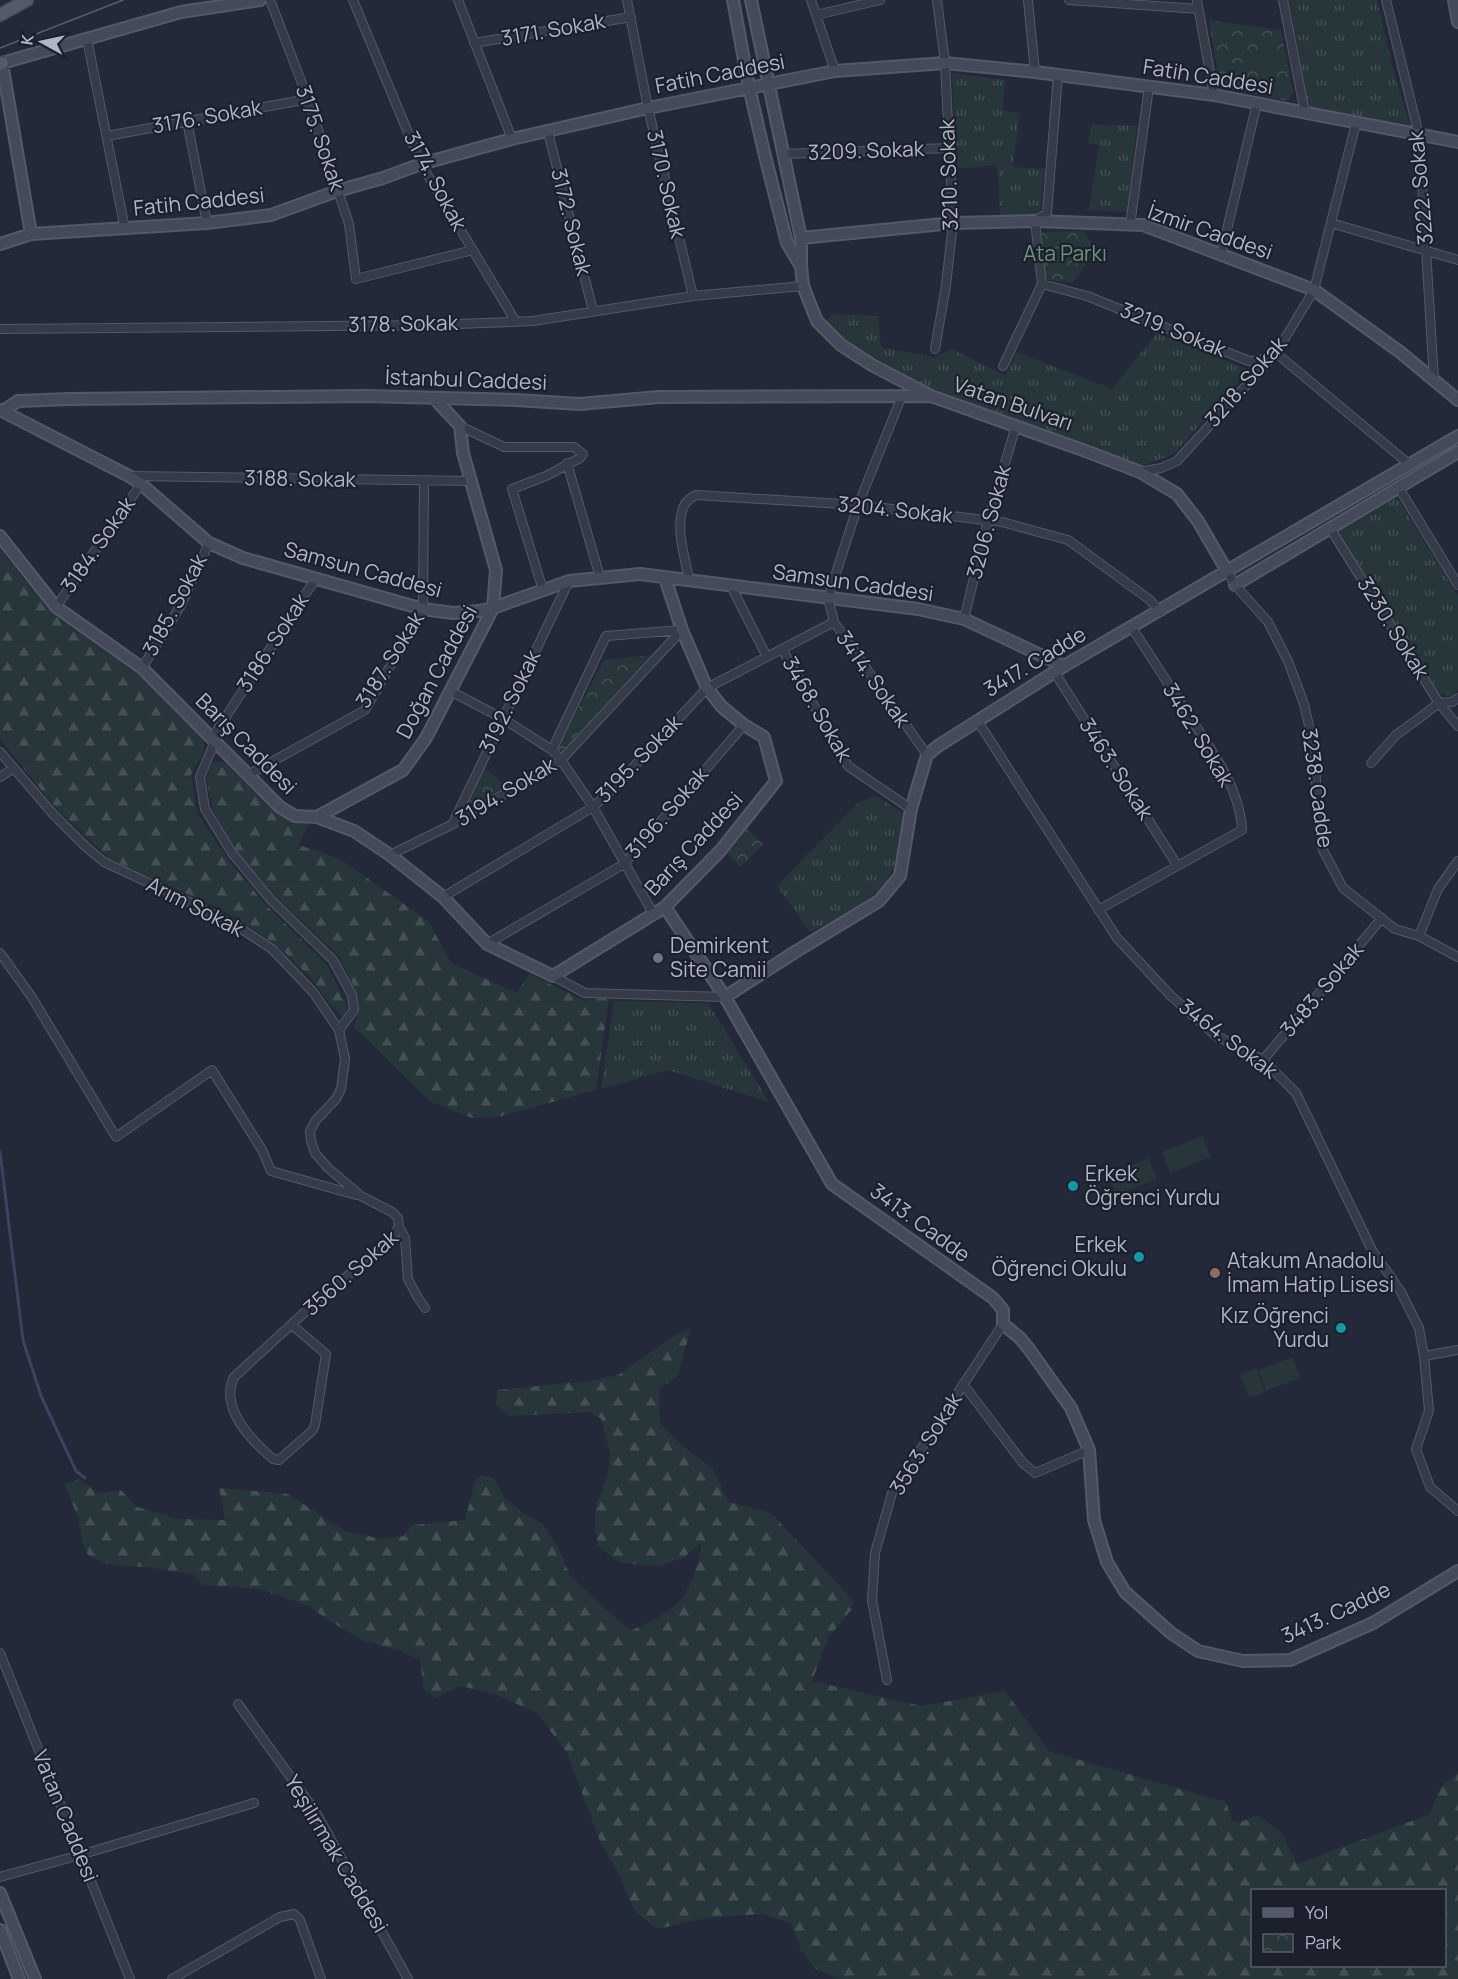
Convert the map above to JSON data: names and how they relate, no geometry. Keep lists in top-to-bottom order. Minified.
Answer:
{"streets":{"street":["3171. Sokak","Fatih Caddesi","3176. Sokak","3175. Sokak","3209. Sokak","3210. Sokak","3174. Sokak","3170. Sokak","3222. Sokak","3172. Sokak","İzmir Caddesi","3178. Sokak","3219. Sokak","İstanbul Caddesi","3218. Sokak","Vatan Bulvarı","3188. Sokak","3204. Sokak","3206. Sokak","3184. Sokak","Samsun Caddesi","3185. Sokak","3230. Sokak","3186. Sokak","3187. Sokak","3417. Cadde","Doğan Caddesi","3414. Sokak","3192. Sokak","3468. Sokak","3462. Sokak","Barış Caddesi","3195. Sokak","3463. Sokak","3238. Cadde","3194. Sokak","3196. Sokak","Arım Sokak","3483. Sokak","3464. Sokak","3413. Cadde","3560. Sokak","3563. Sokak","Vatan Caddesi","Yeşilırmak Caddesi"]},"crossings":[["3171. Sokak","3170. Sokak"],["Fatih Caddesi","3175. Sokak"],["Fatih Caddesi","3210. Sokak"],["Fatih Caddesi","3174. Sokak"],["Fatih Caddesi","3170. Sokak"],["Fatih Caddesi","3222. Sokak"],["Fatih Caddesi","3172. Sokak"],["Fatih Caddesi","3218. Sokak"],["Fatih Caddesi","Vatan Bulvarı"],["3176. Sokak","3175. Sokak"],["3175. Sokak","3174. Sokak"],["3209. Sokak","3210. Sokak"],["3209. Sokak","Vatan Bulvarı"],["3210. Sokak","İzmir Caddesi"],["3174. Sokak","3178. Sokak"],["3170. Sokak","3178. Sokak"],["3222. Sokak","İzmir Caddesi"],["3172. Sokak","3178. Sokak"],["İzmir Caddesi","3218. Sokak"],["İzmir Caddesi","Vatan Bulvarı"],["3178. Sokak","Vatan Bulvarı"],["3219. Sokak","3218. Sokak"],["İstanbul Caddesi","Vatan Bulvarı"],["İstanbul Caddesi","Samsun Caddesi"],["3218. Sokak","Vatan Bulvarı"],["Vatan Bulvarı","3206. Sokak"],["Vatan Bulvarı","3417. Cadde"],["Vatan Bulvarı","3238. Cadde"],["3188. Sokak","Samsun Caddesi"],["3188. Sokak","3187. Sokak"],["3188. Sokak","Doğan Caddesi"],["3204. Sokak","3206. Sokak"],["3204. Sokak","Samsun Caddesi"],["3204. Sokak","3417. Cadde"],["3206. Sokak","Samsun Caddesi"],["3184. Sokak","Samsun Caddesi"],["3184. Sokak","Barış Caddesi"],["Samsun Caddesi","3185. Sokak"],["Samsun Caddesi","3186. Sokak"],["Samsun Caddesi","3187. Sokak"],["Samsun Caddesi","3417. Cadde"],["Samsun Caddesi","Doğan Caddesi"],["Samsun Caddesi","3414. Sokak"],["Samsun Caddesi","3192. Sokak"],["Samsun Caddesi","Barış Caddesi"],["Samsun Caddesi","3463. Sokak"],["3185. Sokak","Barış Caddesi"],["3186. Sokak","Barış Caddesi"],["3187. Sokak","Barış Caddesi"],["3417. Cadde","3414. Sokak"],["3417. Cadde","3462. Sokak"],["3417. Cadde","3463. Sokak"],["3417. Cadde","3238. Cadde"],["3417. Cadde","3464. Sokak"],["Doğan Caddesi","Barış Caddesi"],["3414. Sokak","3195. Sokak"],["3192. Sokak","3194. Sokak"],["3468. Sokak","3195. Sokak"],["3462. Sokak","3463. Sokak"],["3462. Sokak","3464. Sokak"],["Barış Caddesi","3195. Sokak"],["Barış Caddesi","3194. Sokak"],["Barış Caddesi","3196. Sokak"],["Barış Caddesi","3413. Cadde"],["3238. Cadde","3483. Sokak"],["3483. Sokak","3464. Sokak"],["3413. Cadde","3563. Sokak"]],"parks":["Ata Parkı"],"places":["Demirkent Site Camii","Erkek Öğrenci Yurdu","Erkek Öğrenci Okulu","Atakum Anadolu İmam Hatip Lisesi","Kız Öğrenci Yurdu"],"legend":["Yol","Park"],"north":"left"}
